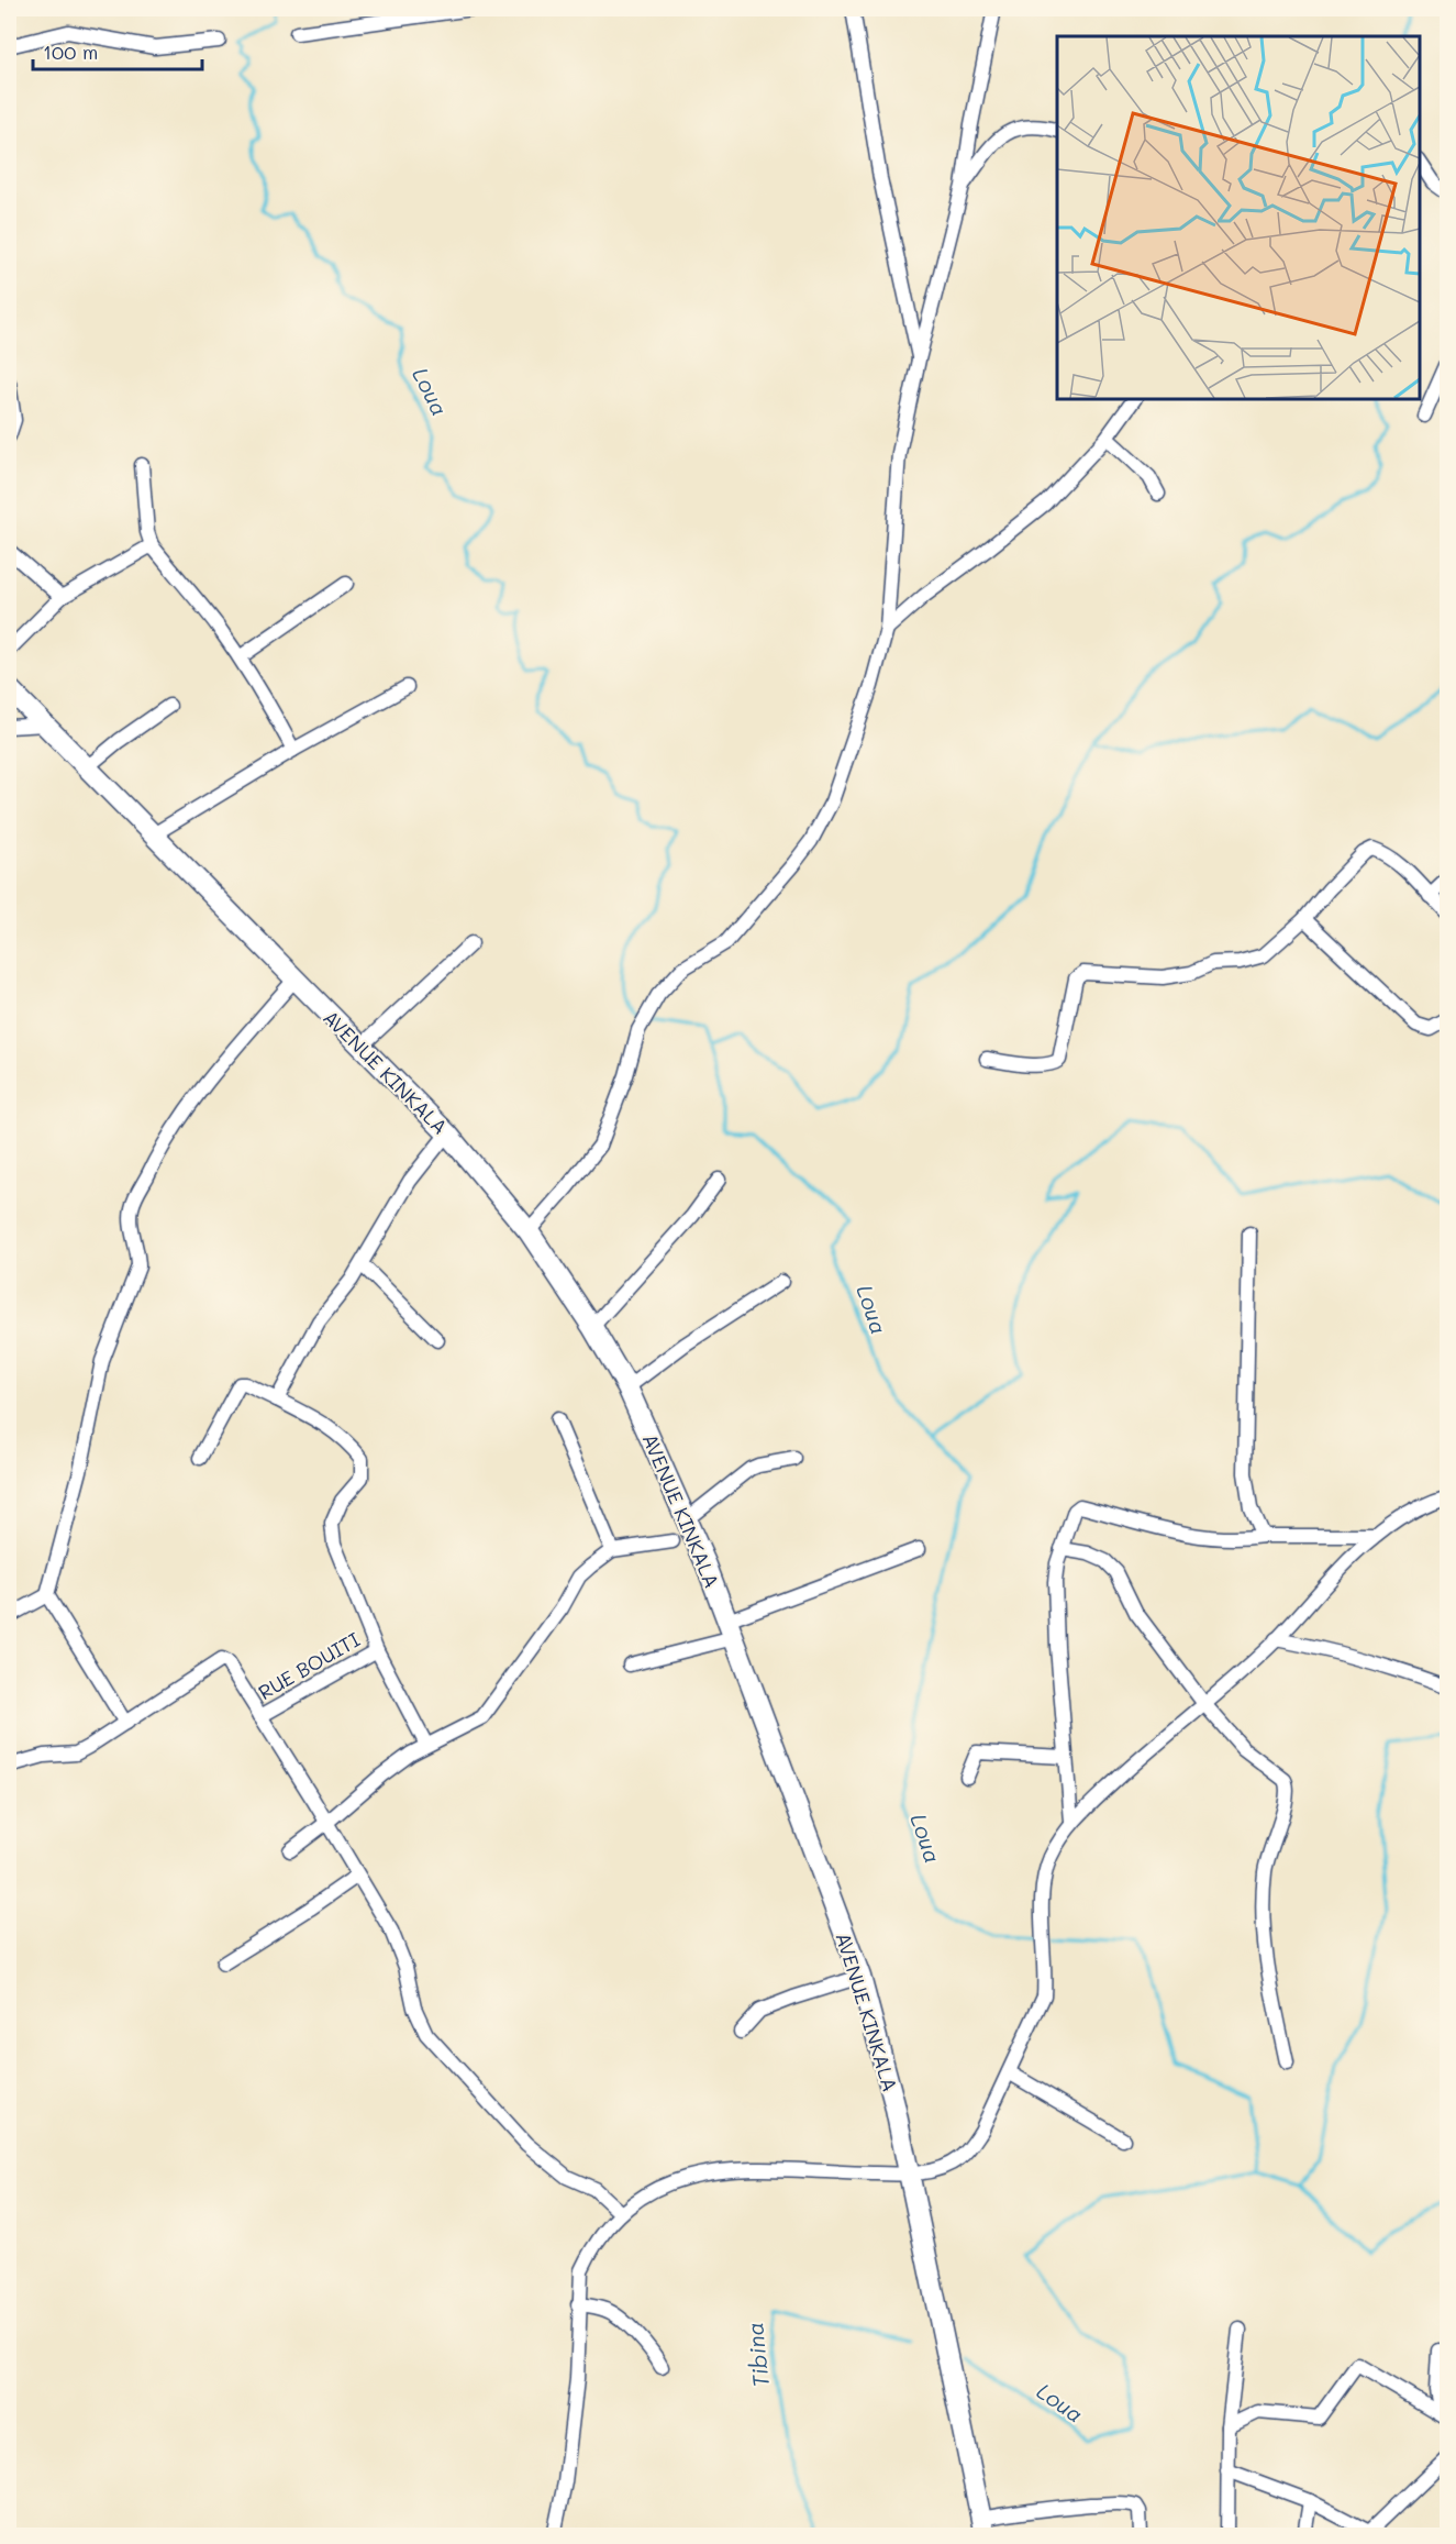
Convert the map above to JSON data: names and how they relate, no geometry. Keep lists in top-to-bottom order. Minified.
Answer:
{"streets":{"main road":["AVENUE KINKALA"],"street":["RUE BOUITI"]},"water":["Loua","Tibina"],"scale_bar":"100 m"}
